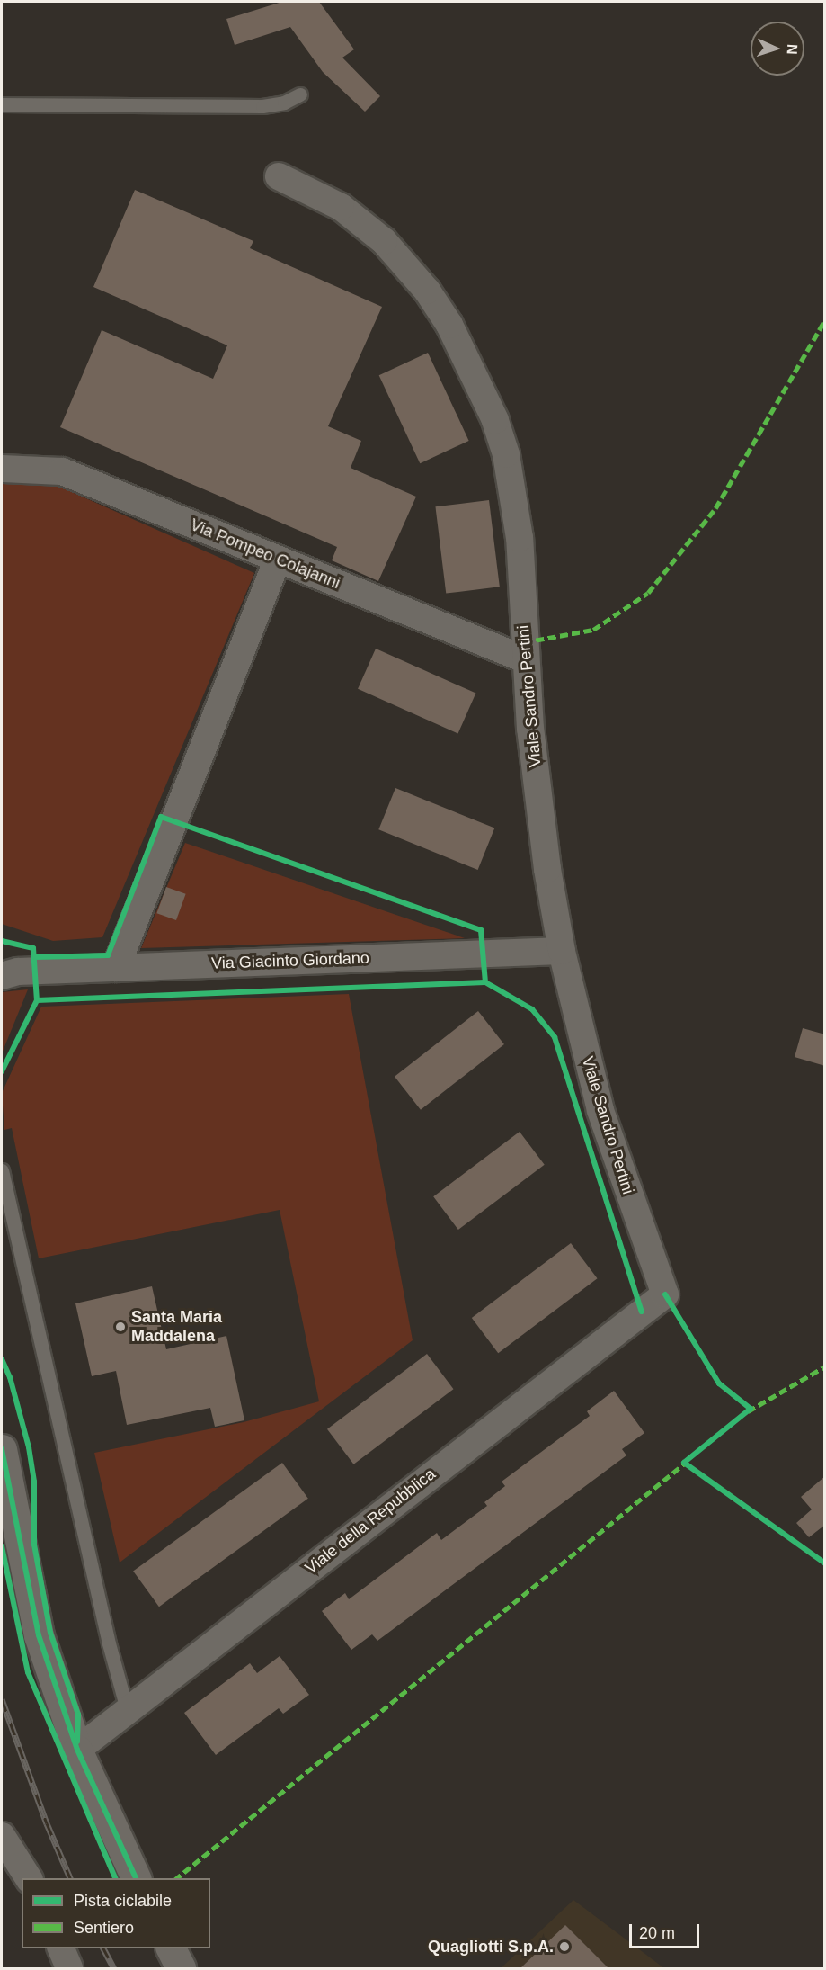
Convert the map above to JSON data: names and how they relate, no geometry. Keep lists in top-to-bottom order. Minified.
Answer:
{"streets":{"street":["Via Pompeo Colajanni","Viale Sandro Pertini","Via Giacinto Giordano","Viale della Repubblica"]},"crossings":[["Via Pompeo Colajanni","Viale Sandro Pertini"],["Viale Sandro Pertini","Via Giacinto Giordano"],["Viale Sandro Pertini","Viale della Repubblica"]],"places":["Santa Maria Maddalena","Quagliotti S.p.A."],"legend":["Pista ciclabile","Sentiero"],"scale_bar":"20 m","north":"right"}
